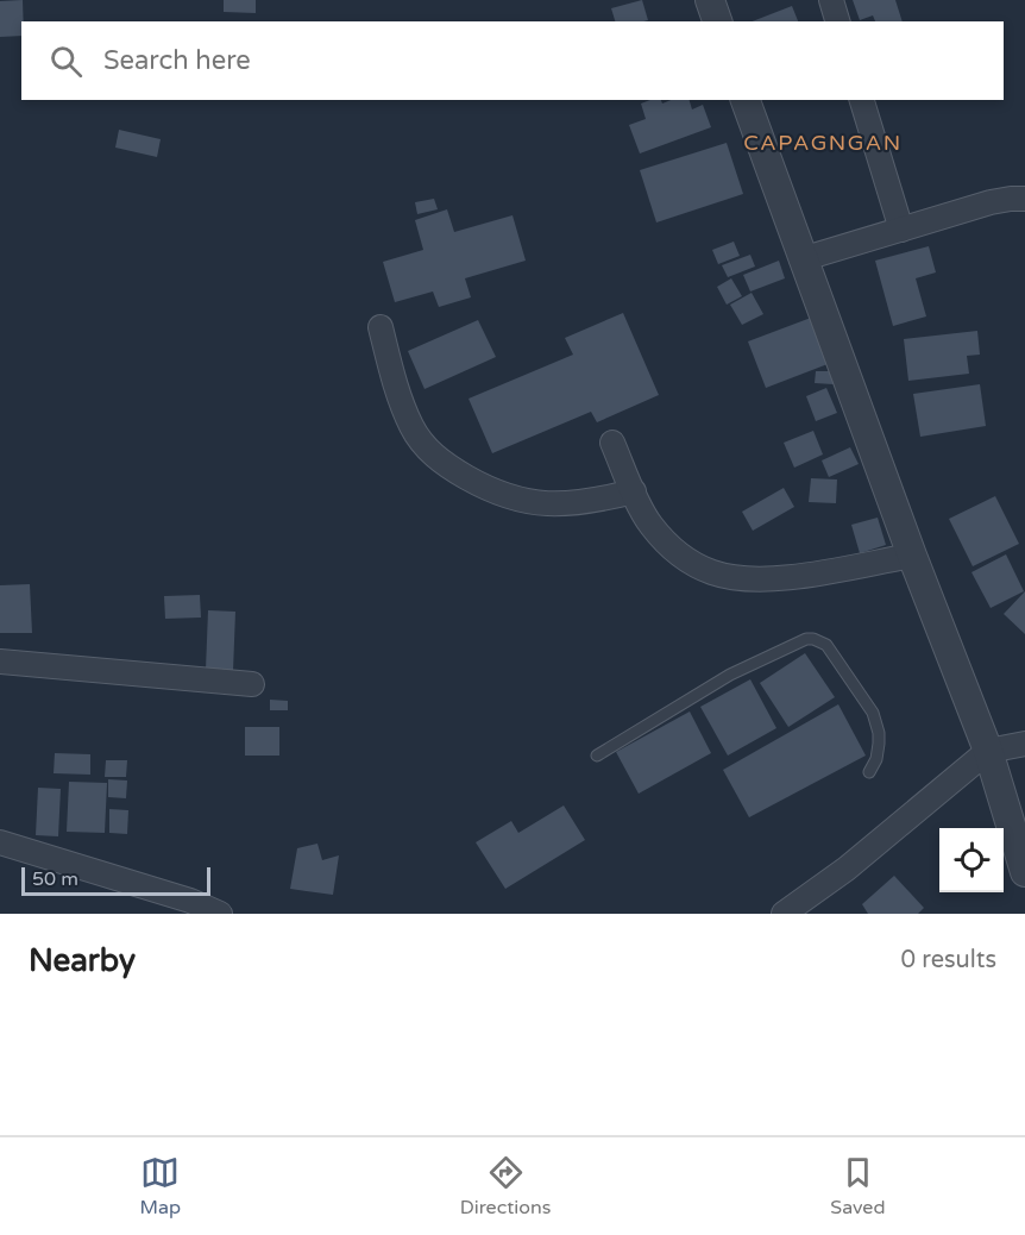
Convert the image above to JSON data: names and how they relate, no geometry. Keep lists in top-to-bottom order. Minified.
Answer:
{"districts":["CAPAGNGAN"],"scale_bar":"50 m","page":{"search":"Search here","scale":"50 m","heading":["Nearby","0 results"],"nav":["Map","Directions","Saved"]}}
